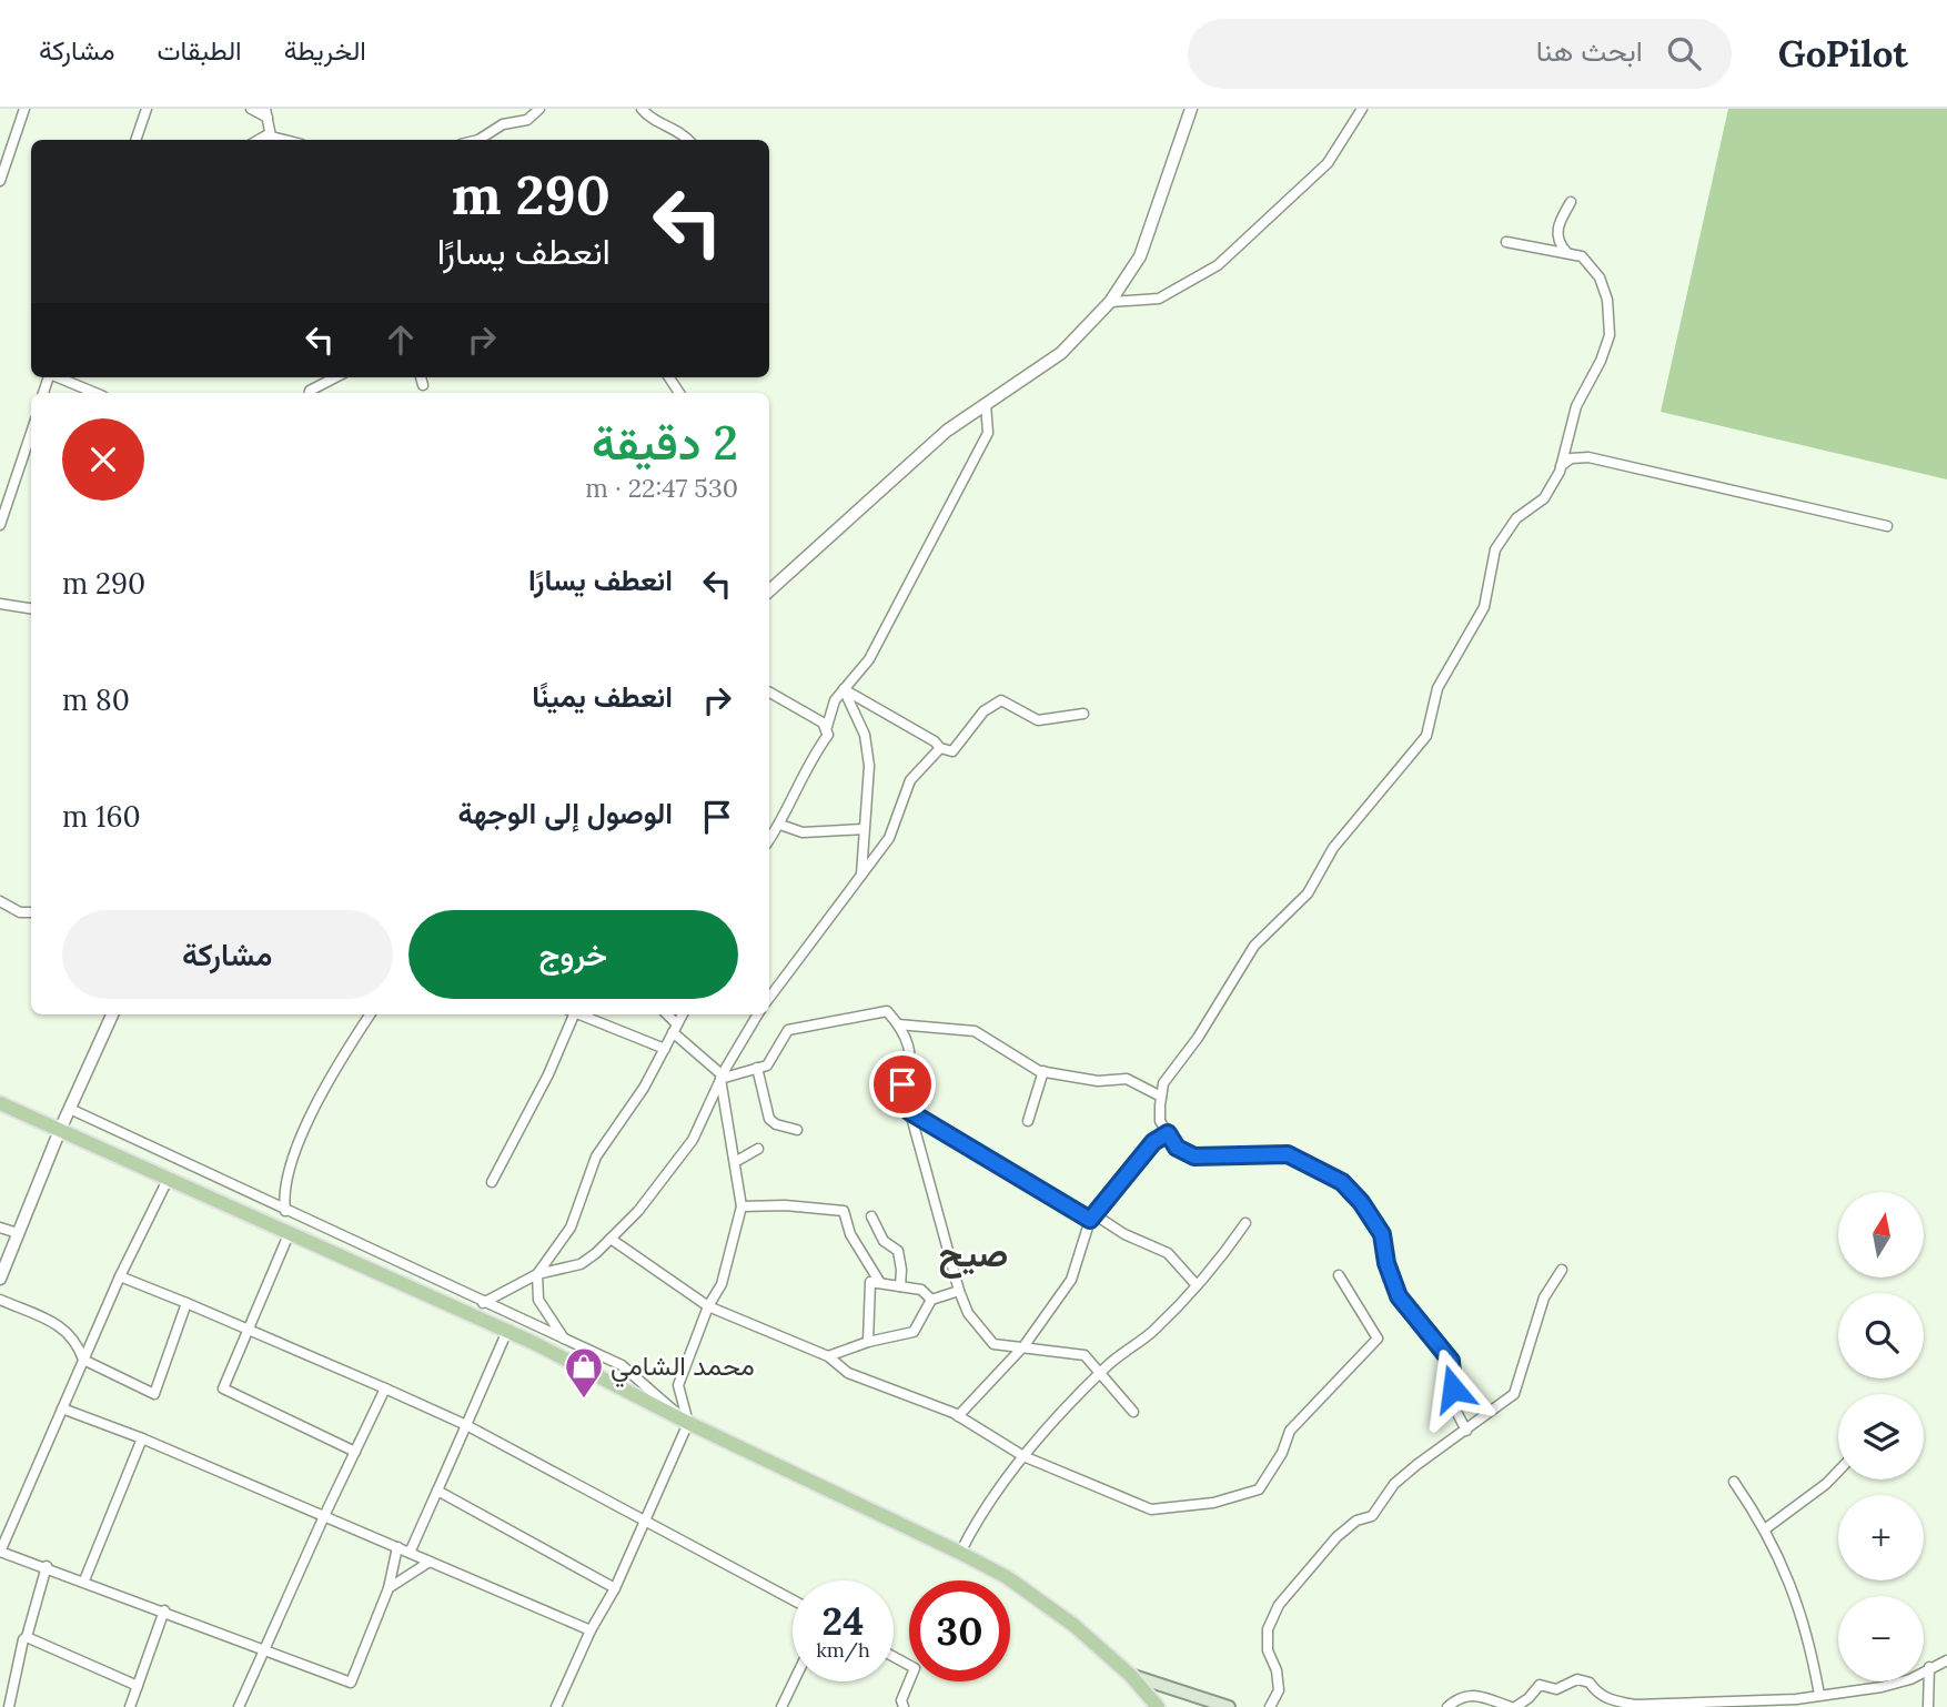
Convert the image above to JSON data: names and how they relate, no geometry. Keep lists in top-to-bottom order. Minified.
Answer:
{"districts":["صيح"],"places":{"shop":["محمد الشامي"]},"north":"top","page":{"header":"GoPilot","search":"ابحث هنا","nav":["الخريطة","الطبقات","مشاركة"],"turn":["290 m","انعطف يسارًا"],"heading":["2 دقيقة","530 m · 22:47"],"list":[{"name":"انعطف يسارًا","value":"290 m"},{"name":"انعطف يمينًا","value":"80 m"},{"name":"الوصول إلى الوجهة","value":"160 m"}],"buttons":["خروج","مشاركة"],"map_buttons":["+","−"],"speed":"24 km/h","limit":"30"}}
